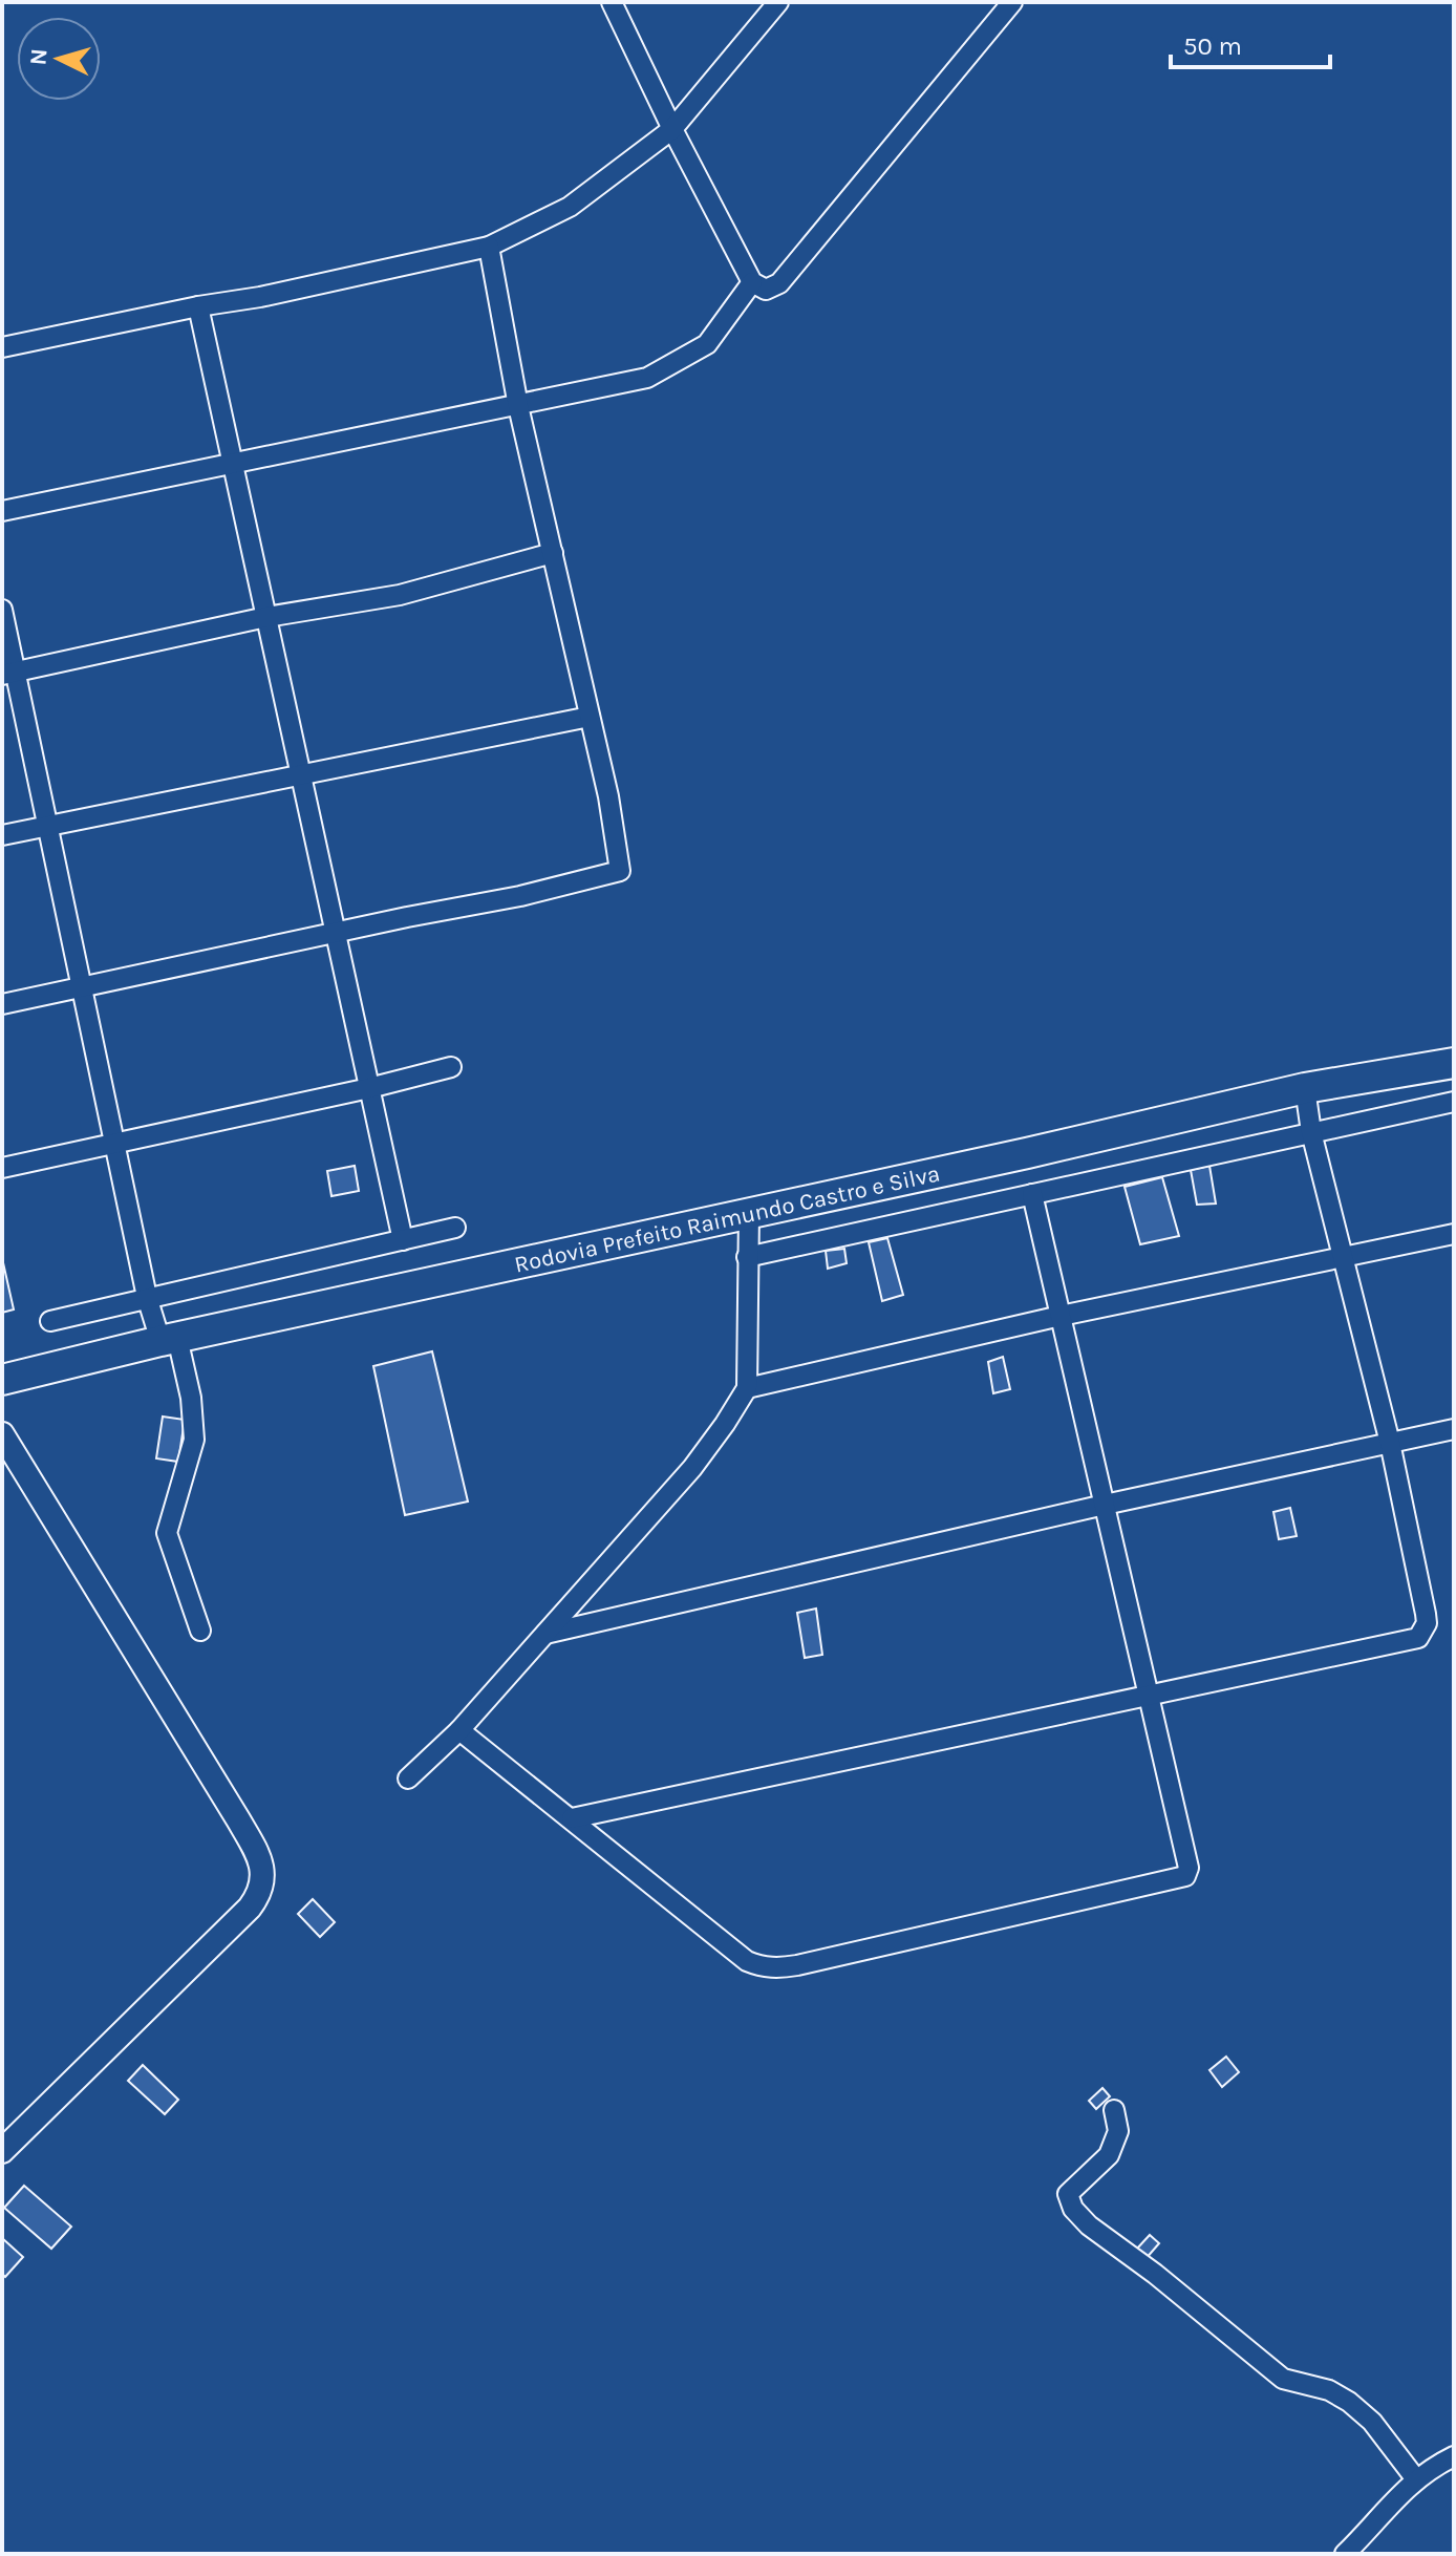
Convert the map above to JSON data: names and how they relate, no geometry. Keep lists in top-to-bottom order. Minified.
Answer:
{"streets":{"main road":["Rodovia Prefeito Raimundo Castro e Silva"]},"scale_bar":"50 m","north":"left"}
